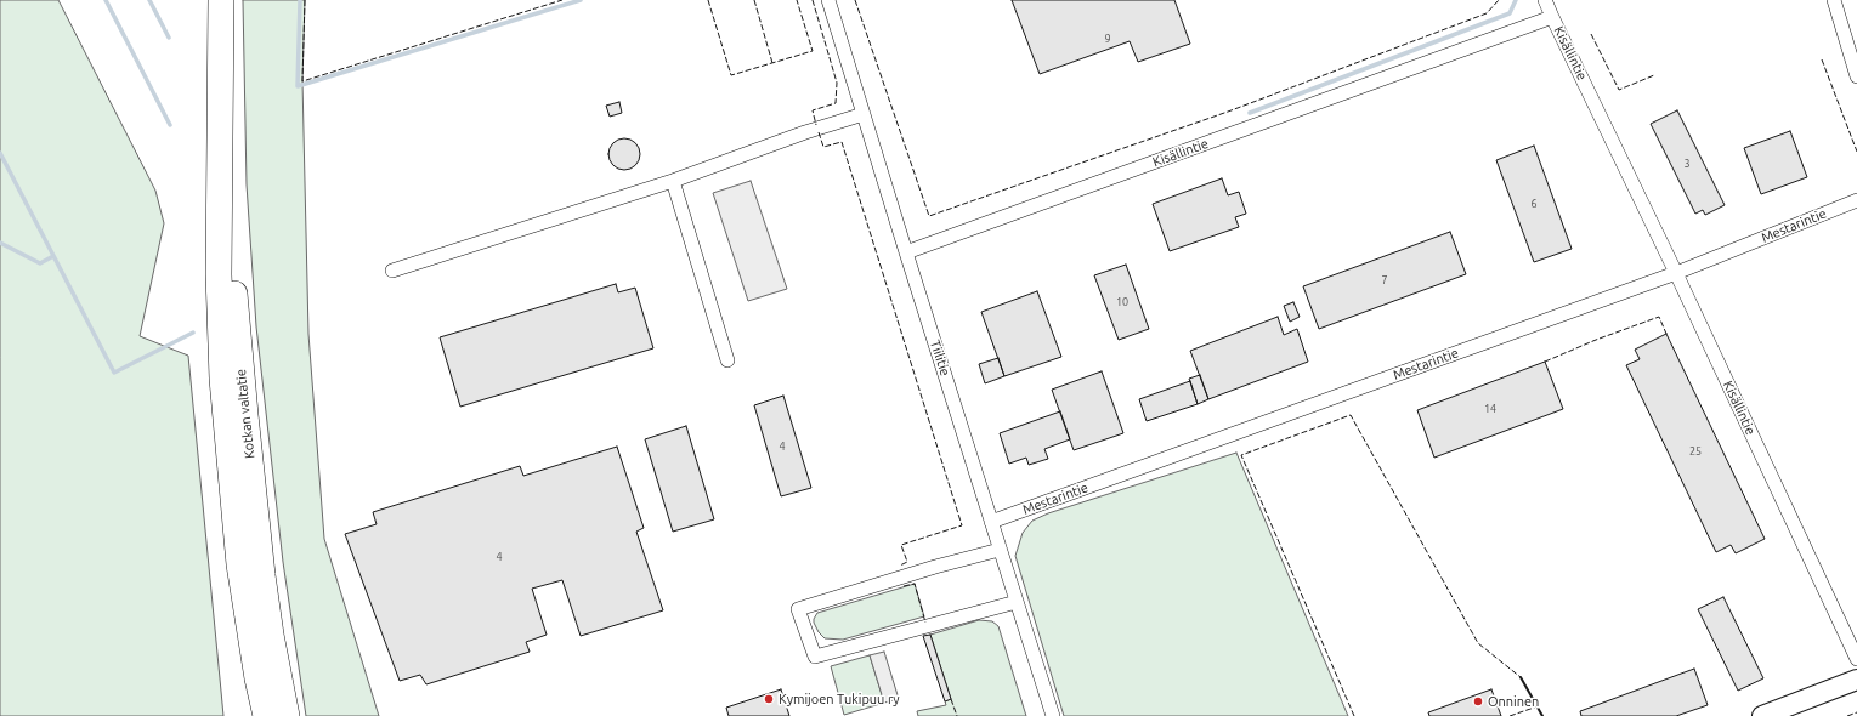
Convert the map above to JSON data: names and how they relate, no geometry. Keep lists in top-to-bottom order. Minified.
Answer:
{"streets":{"highway":["Kotkan valtatie"],"street":["Kisällintie","Mestarintie","Tiilitie"]},"crossings":[["Kisällintie","Mestarintie"],["Kisällintie","Tiilitie"],["Mestarintie","Tiilitie"]],"places":["Kymijoen Tukipuu ry","Onninen"],"house_numbers":["9","3","6","7","10","14","4","25","4"]}
